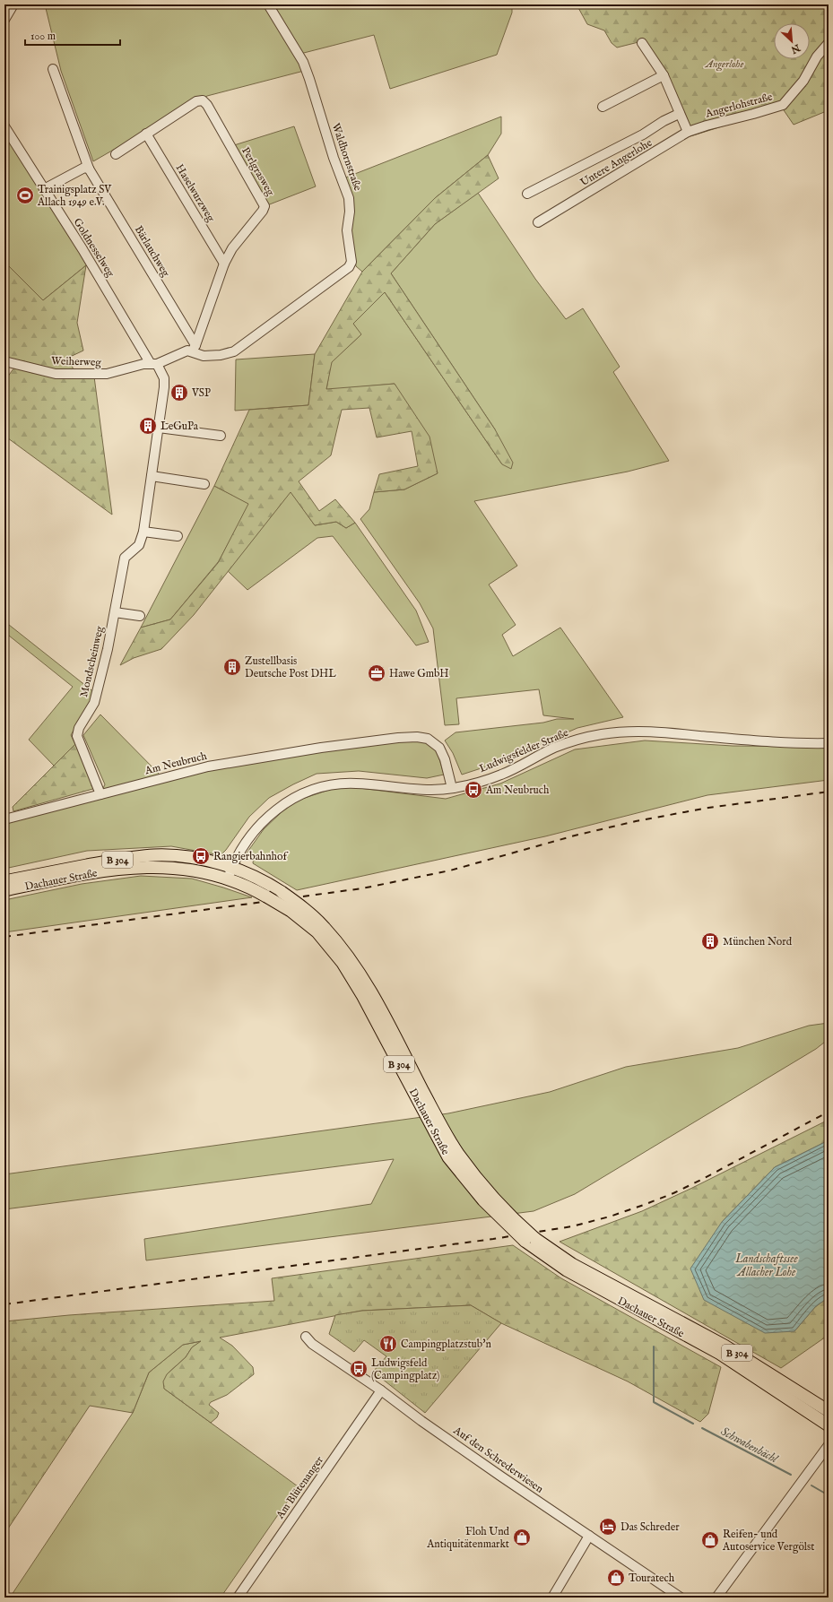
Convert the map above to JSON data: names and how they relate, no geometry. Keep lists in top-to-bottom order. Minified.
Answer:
{"streets":{"main road":["B 304","Dachauer Straße"],"street":["Angerlohstraße","Waldhornstraße","Untere Angerlohe","Perlgrasweg","Haselwurzweg","Goldnesselweg","Bärlauchweg","Weiherweg","Mondscheinweg","Ludwigsfelder Straße","Am Neubruch","Auf den Schrederwiesen","Am Blütenanger"]},"crossings":[["Angerlohstraße","Untere Angerlohe"],["Waldhornstraße","Perlgrasweg"],["Waldhornstraße","Bärlauchweg"],["Waldhornstraße","Weiherweg"],["Perlgrasweg","Haselwurzweg"],["Perlgrasweg","Bärlauchweg"],["Perlgrasweg","Weiherweg"],["Goldnesselweg","Weiherweg"],["Goldnesselweg","Mondscheinweg"],["Bärlauchweg","Weiherweg"],["Weiherweg","Mondscheinweg"],["Mondscheinweg","Am Neubruch"],["Ludwigsfelder Straße","Am Neubruch"],["Ludwigsfelder Straße","Dachauer Straße"],["Auf den Schrederwiesen","Am Blütenanger"]],"water":["Landschaftssee Allacher Lohe","Schwabenbächl"],"parks":["Angerlohe"],"places":{"sports":["Trainigsplatz SV Allach 1949 e.V."],"building":["VSP","LeGuPa","Zustellbasis Deutsche Post DHL","München Nord"],"office":["Hawe GmbH"],"bus stop":["Am Neubruch","Rangierbahnhof","Ludwigsfeld (Campingplatz)"],"restaurant":["Campingplatzstub'n"],"hotel":["Das Schreder"],"shop":["Floh Und Antiquitätenmarkt","Reifen- und Autoservice Vergölst","Touratech"]},"scale_bar":"100 m","north":"bottom right"}
